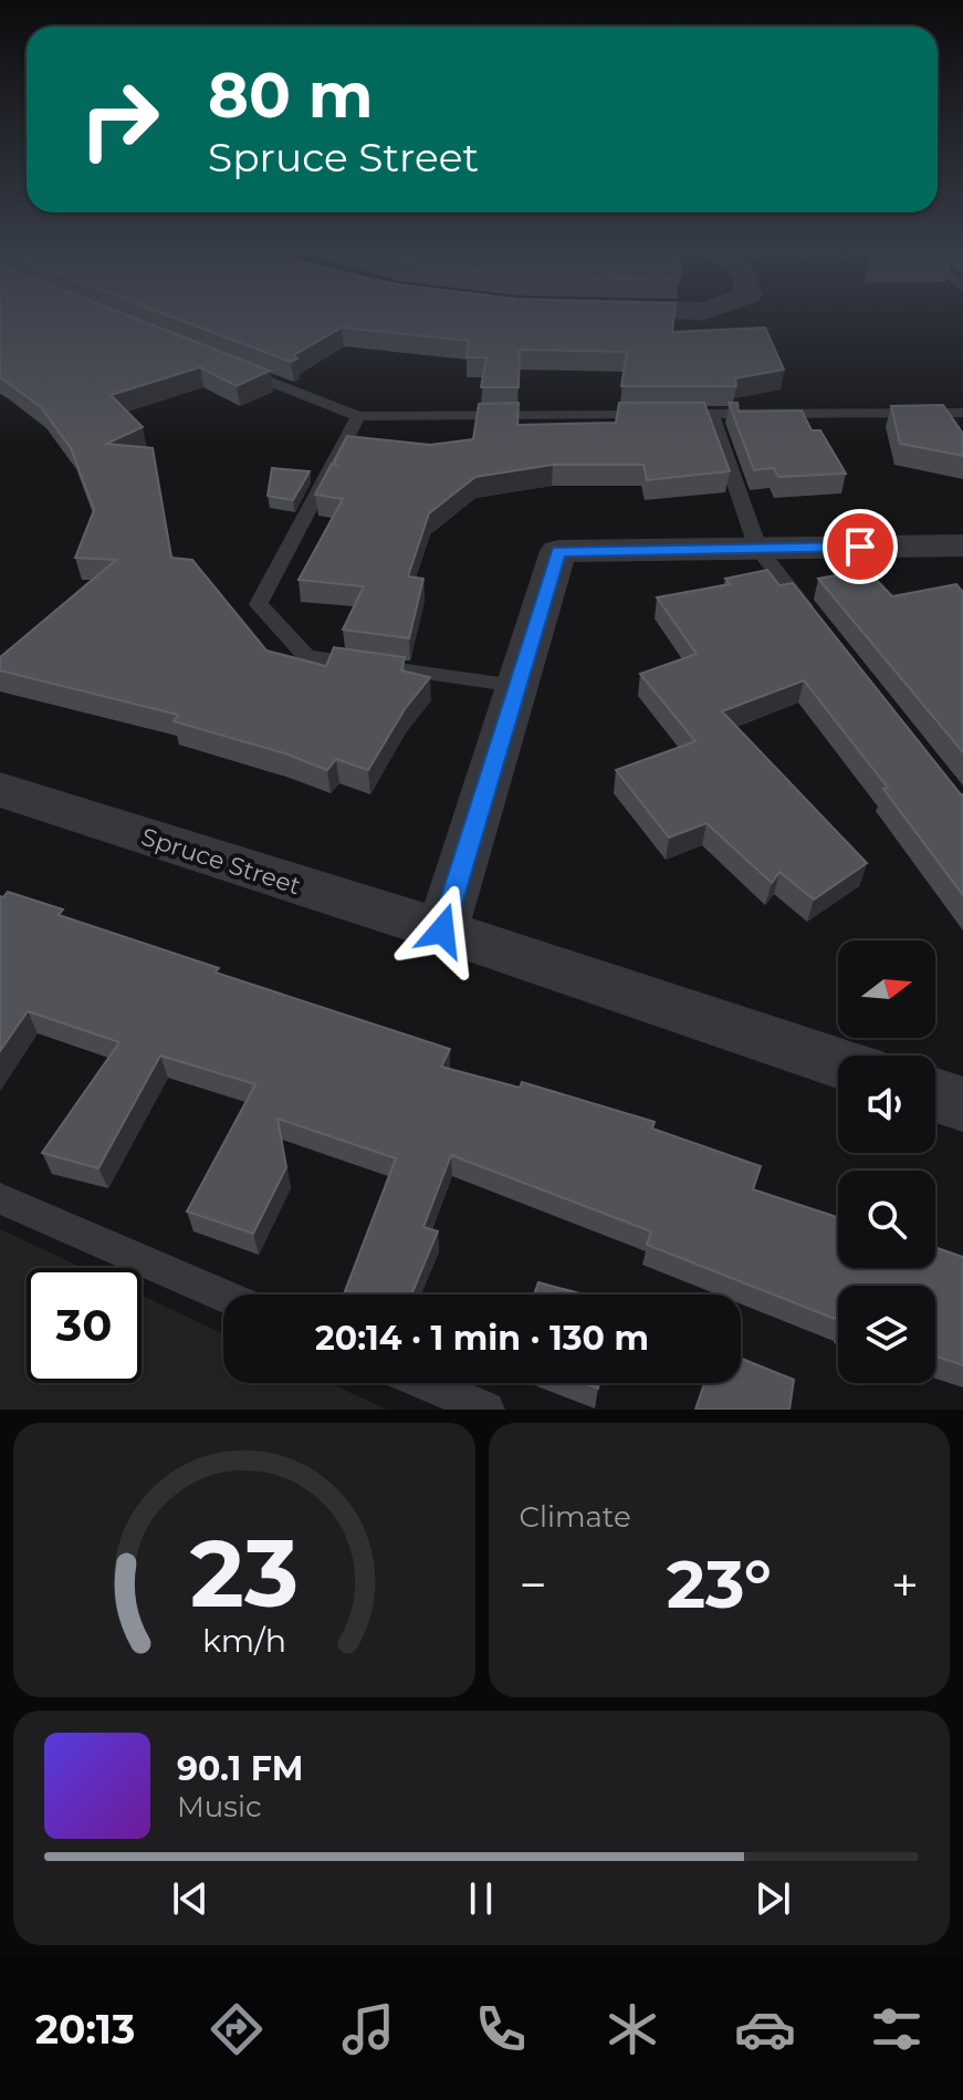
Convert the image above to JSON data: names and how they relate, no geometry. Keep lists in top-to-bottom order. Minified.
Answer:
{"streets":{"street":["Spruce Street"]},"north":"right","page":{"turn":["80 m","Spruce Street"],"limit":"30","trip":"20:14 · 1 min · 130 m","tile":"Climate","heat":["−","23°","+"],"song":["90.1 FM","Music"],"tabs":"20:13","gauge":["23","km/h"]}}
